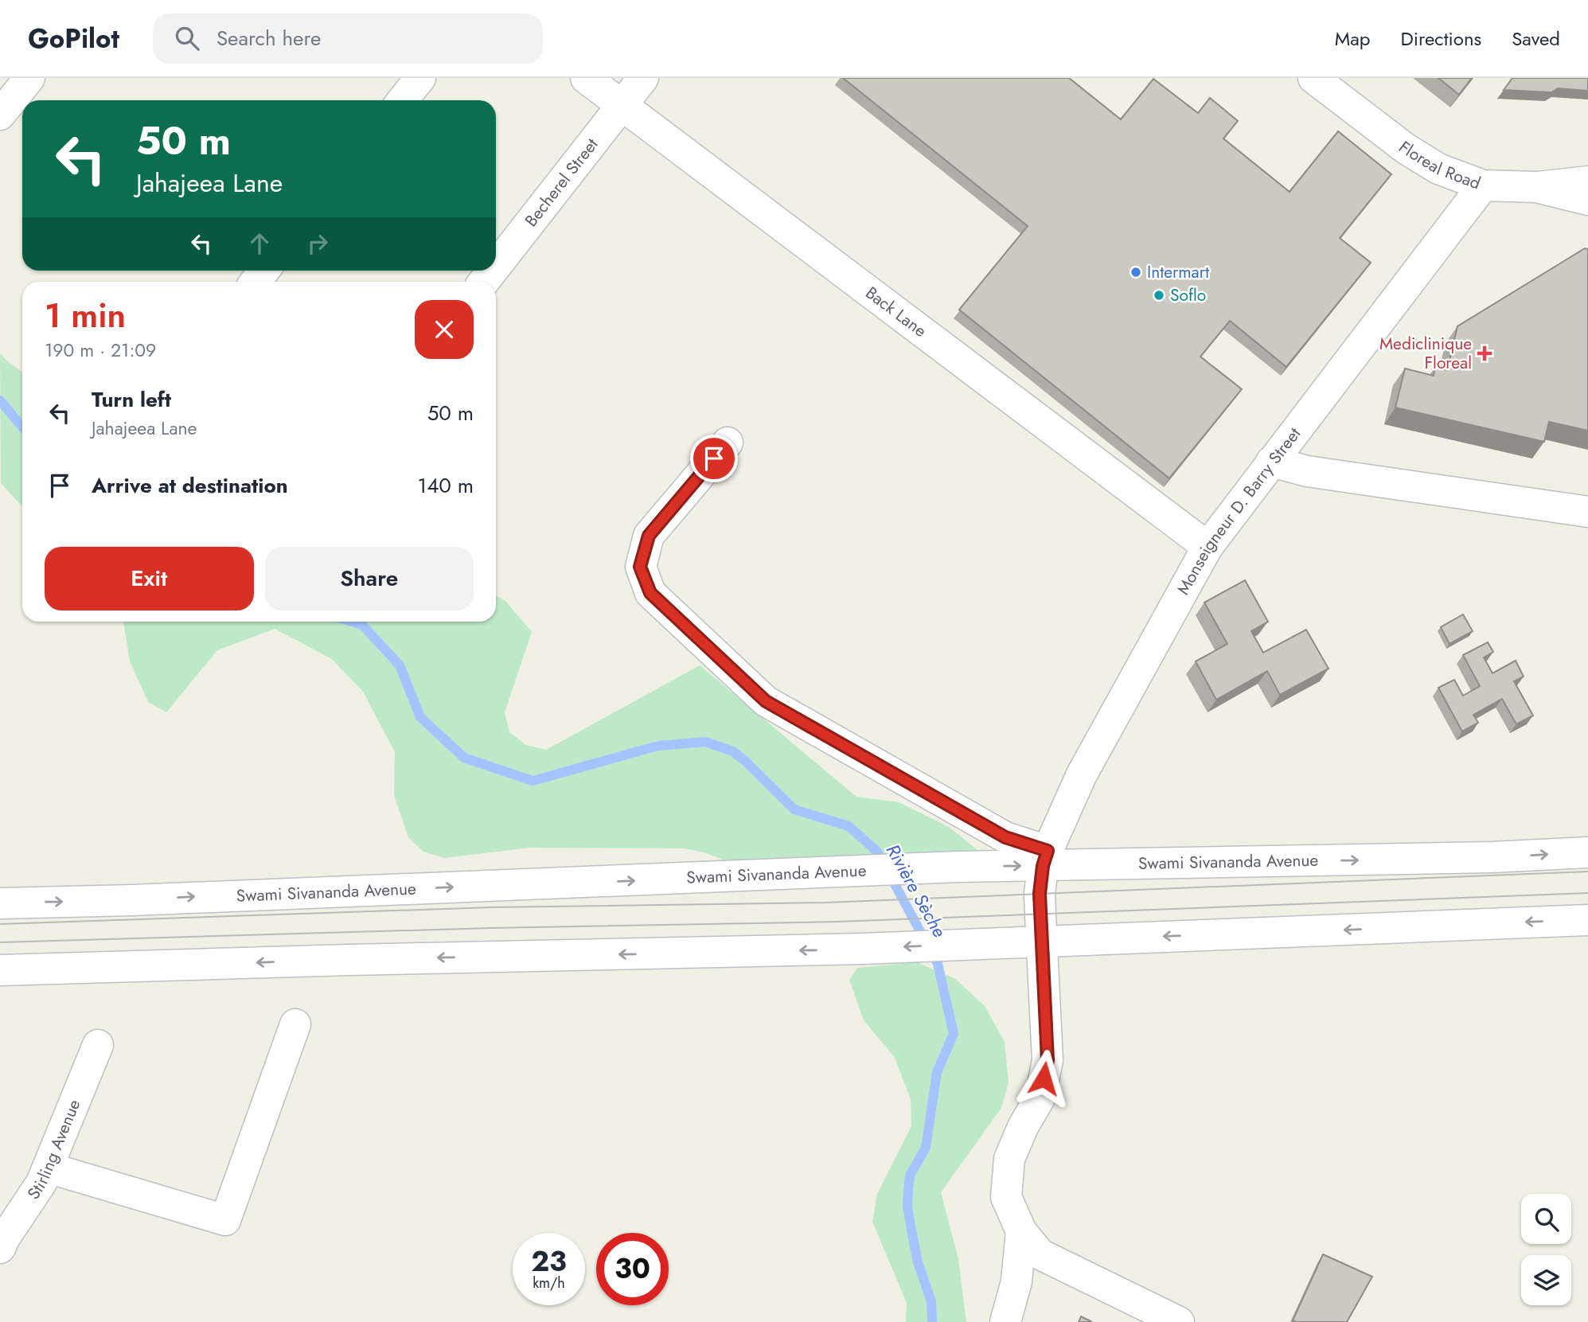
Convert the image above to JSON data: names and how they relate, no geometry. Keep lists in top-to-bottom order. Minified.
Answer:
{"streets":{"street":["Floreal Road","Becherel Street","Back Lane","Monseigneur D. Barry Street","Swami Sivananda Avenue","Stirling Avenue"]},"crossings":[["Floreal Road","Monseigneur D. Barry Street"],["Becherel Street","Back Lane"],["Back Lane","Monseigneur D. Barry Street"],["Monseigneur D. Barry Street","Swami Sivananda Avenue"]],"water":["Rivière Sèche"],"places":{"other":["Intermart","Soflo"],"health":["Mediclinique Floreal"]},"page":{"header":"GoPilot","search":"Search here","nav":["Map","Directions","Saved"],"turn":["50 m","Jahajeea Lane"],"heading":["1 min","190 m · 21:09"],"list":[{"name":"Turn left","note":"Jahajeea Lane","value":"50 m"},{"name":"Arrive at destination","value":"140 m"}],"buttons":["Exit","Share"],"speed":"23 km/h","limit":"30"}}
